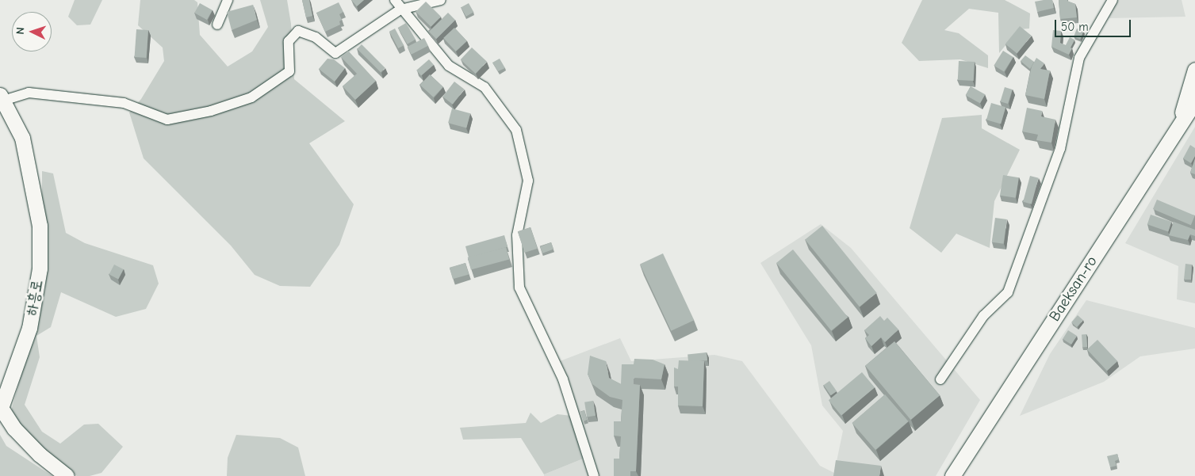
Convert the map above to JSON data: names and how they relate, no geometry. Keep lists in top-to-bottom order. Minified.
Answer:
{"streets":{"main road":["Baeksan-ro","하흥로"]},"scale_bar":"50 m","north":"left"}
